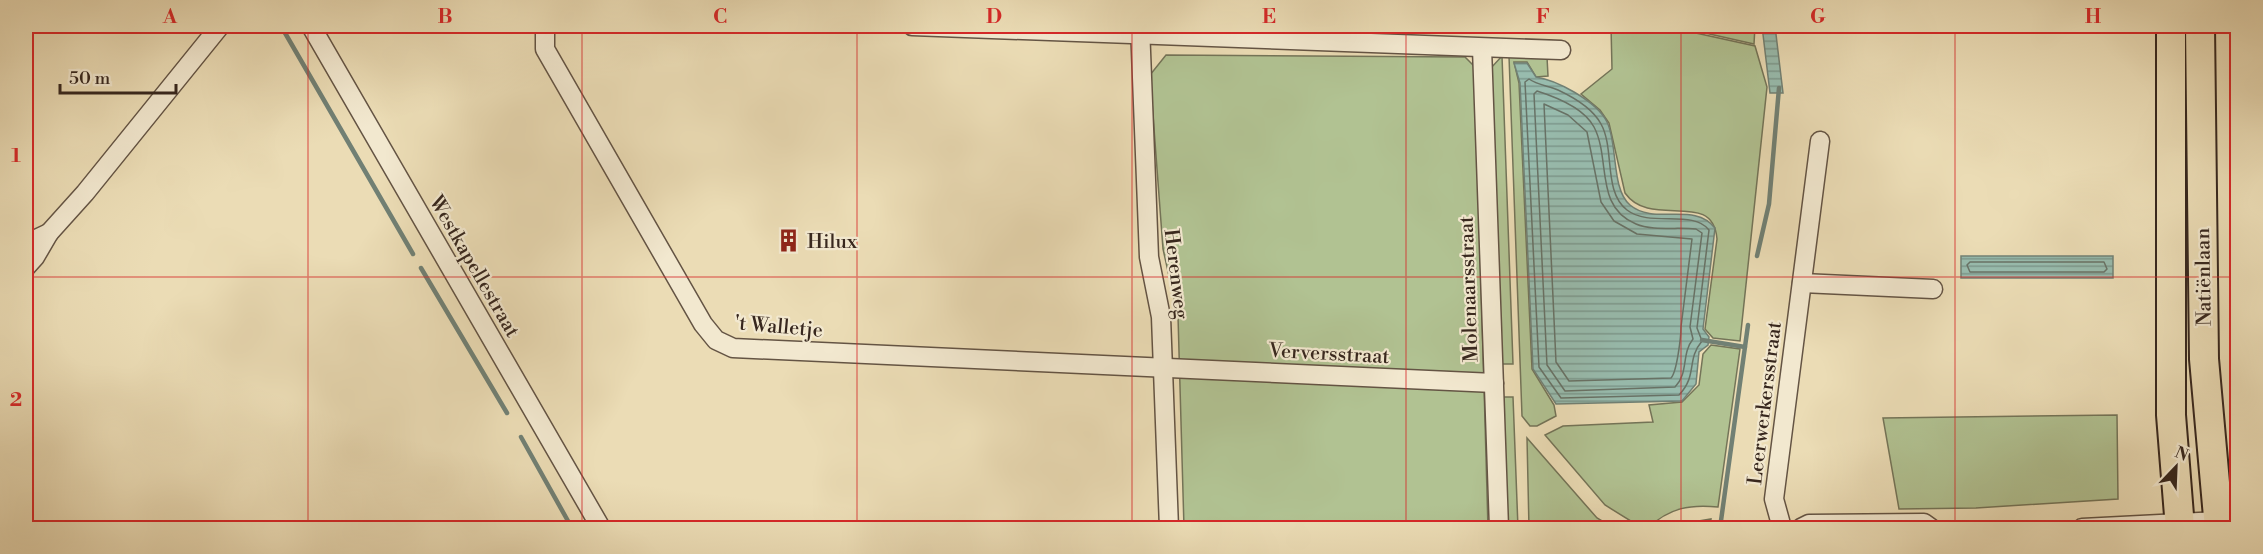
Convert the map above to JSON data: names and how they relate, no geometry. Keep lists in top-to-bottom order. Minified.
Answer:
{"streets":{"main road":["Natiënlaan"],"street":["Westkapellestraat","Herenweg","Molenaarsstraat","'t Walletje","Verversstraat","Leerwerkersstraat"]},"crossings":[["Herenweg","'t Walletje"],["Herenweg","Verversstraat"],["Molenaarsstraat","Verversstraat"],["'t Walletje","Verversstraat"]],"places":{"building":["Hilux"]},"scale_bar":"50 m","north":"top right","grid":{"columns":["A","B","C","D","E","F","G","H"],"rows":["1","2"]}}
